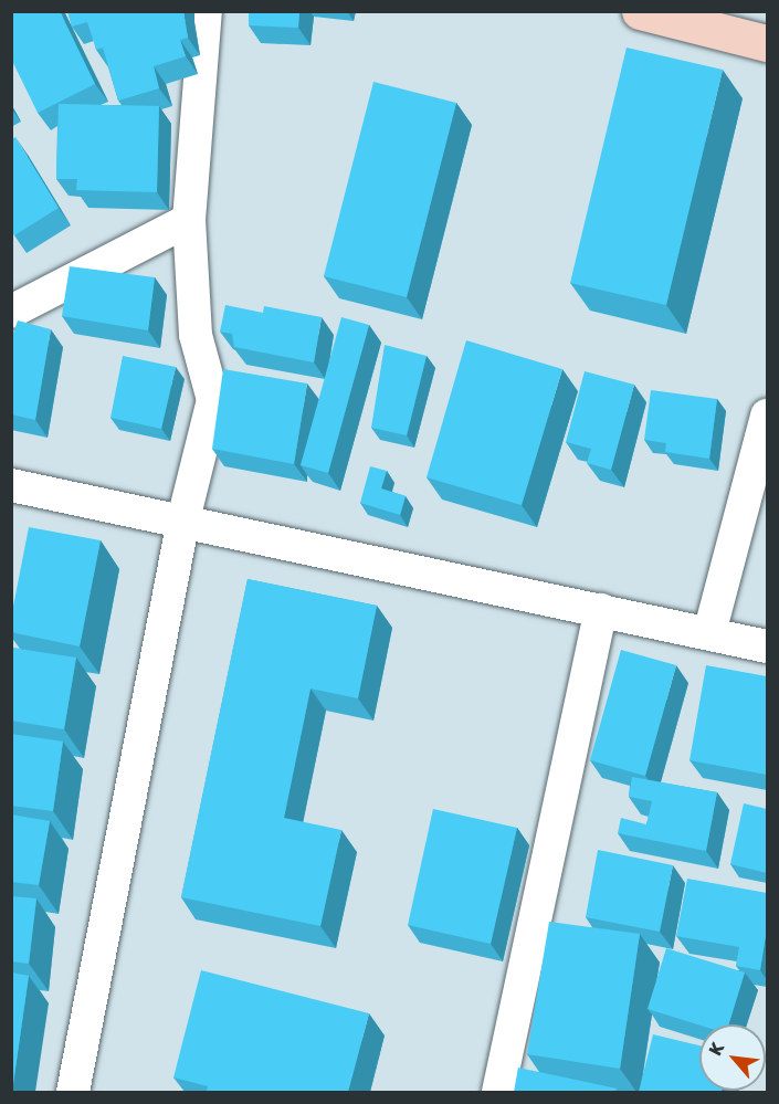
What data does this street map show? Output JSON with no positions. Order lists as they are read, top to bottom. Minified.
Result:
{"north":"top left"}
